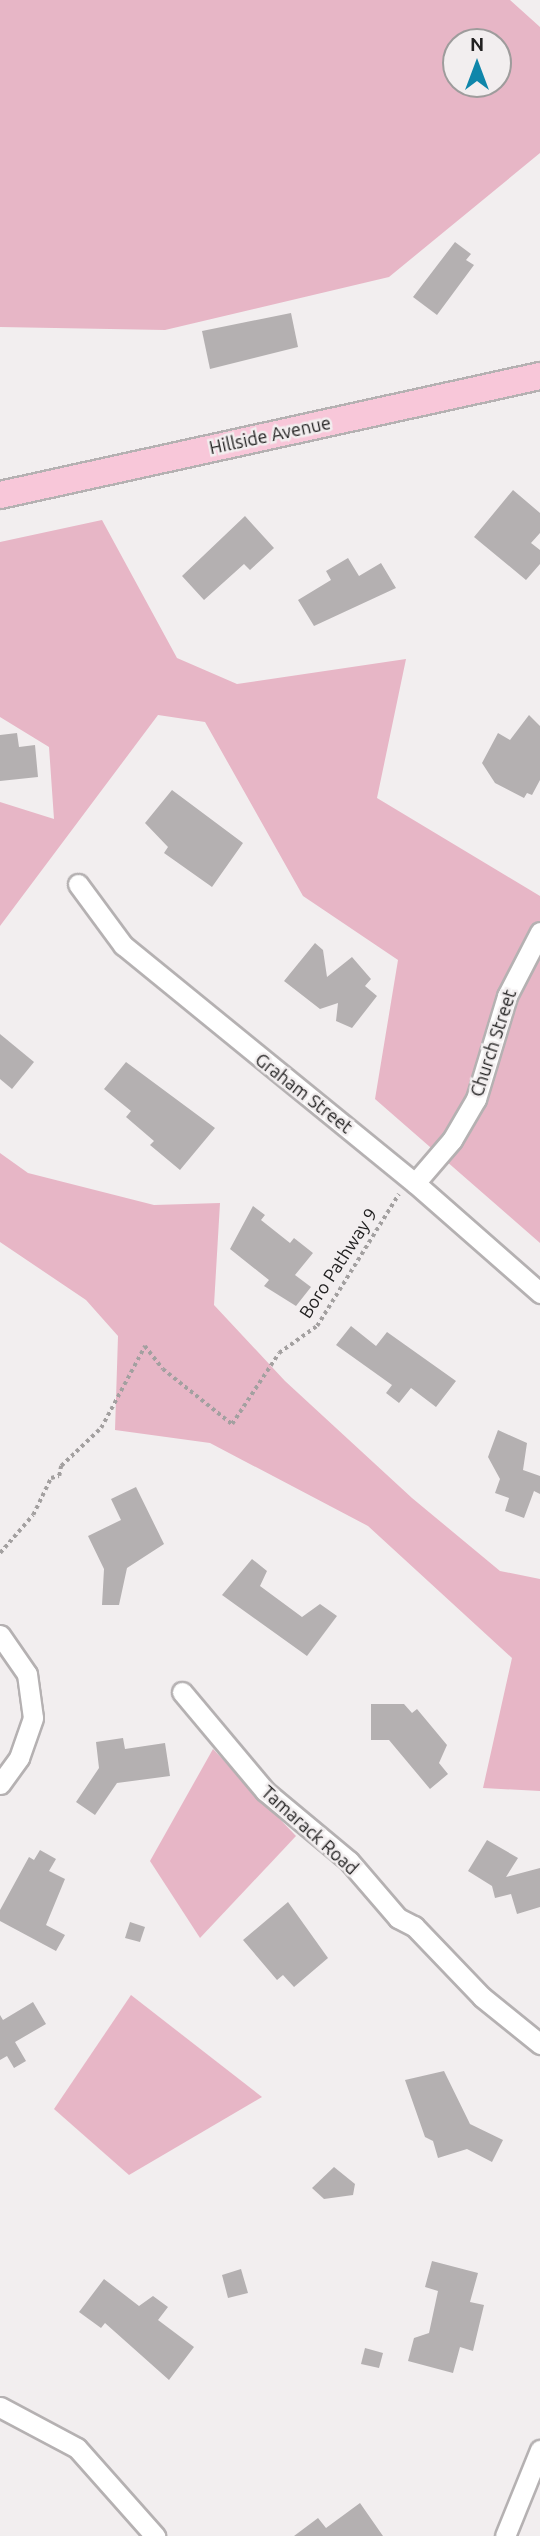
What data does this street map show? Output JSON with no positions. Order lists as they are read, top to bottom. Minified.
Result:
{"streets":{"main road":["Hillside Avenue"],"street":["Church Street","Graham Street","Tamarack Road"],"path":["Boro Pathway 9"]},"crossings":[["Church Street","Graham Street"],["Church Street","Boro Pathway 9"],["Graham Street","Boro Pathway 9"]],"north":"top"}
